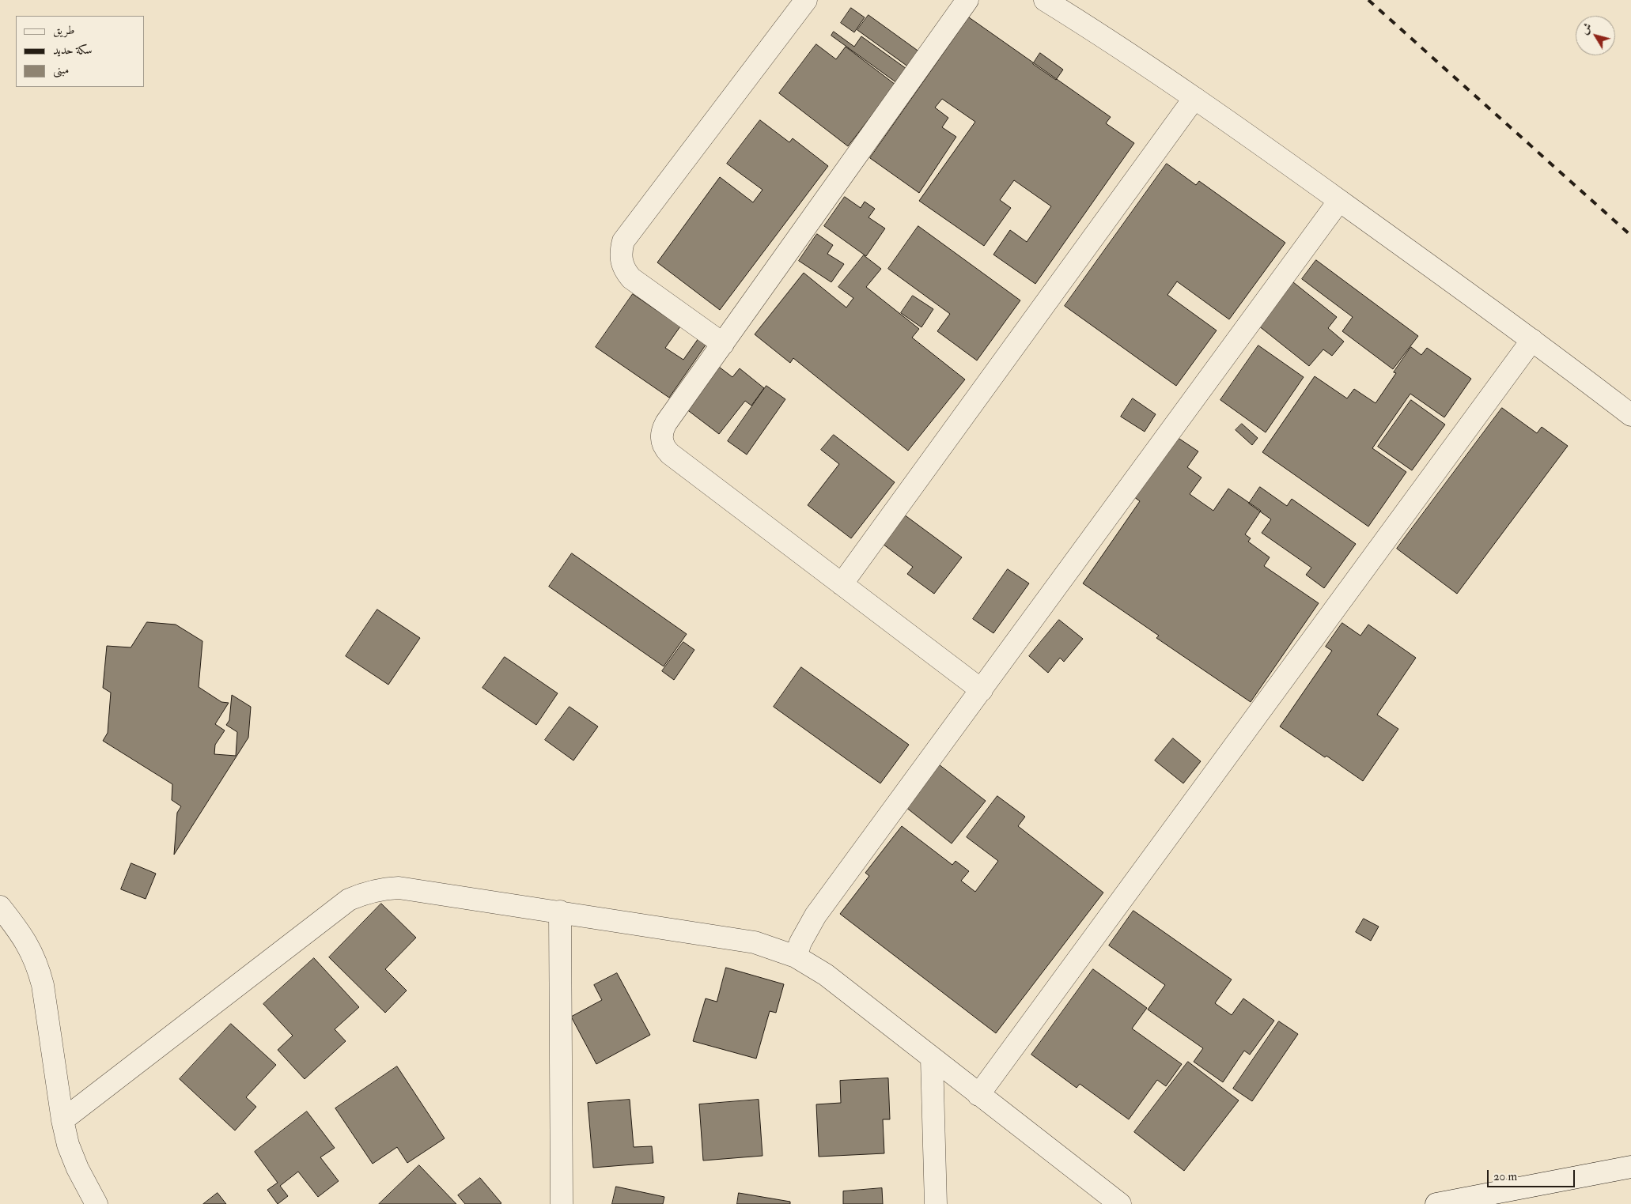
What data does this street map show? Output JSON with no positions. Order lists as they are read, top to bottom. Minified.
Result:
{"legend":["طريق","سكة حديد","مبنى"],"scale_bar":"20 m","north":"top left"}
